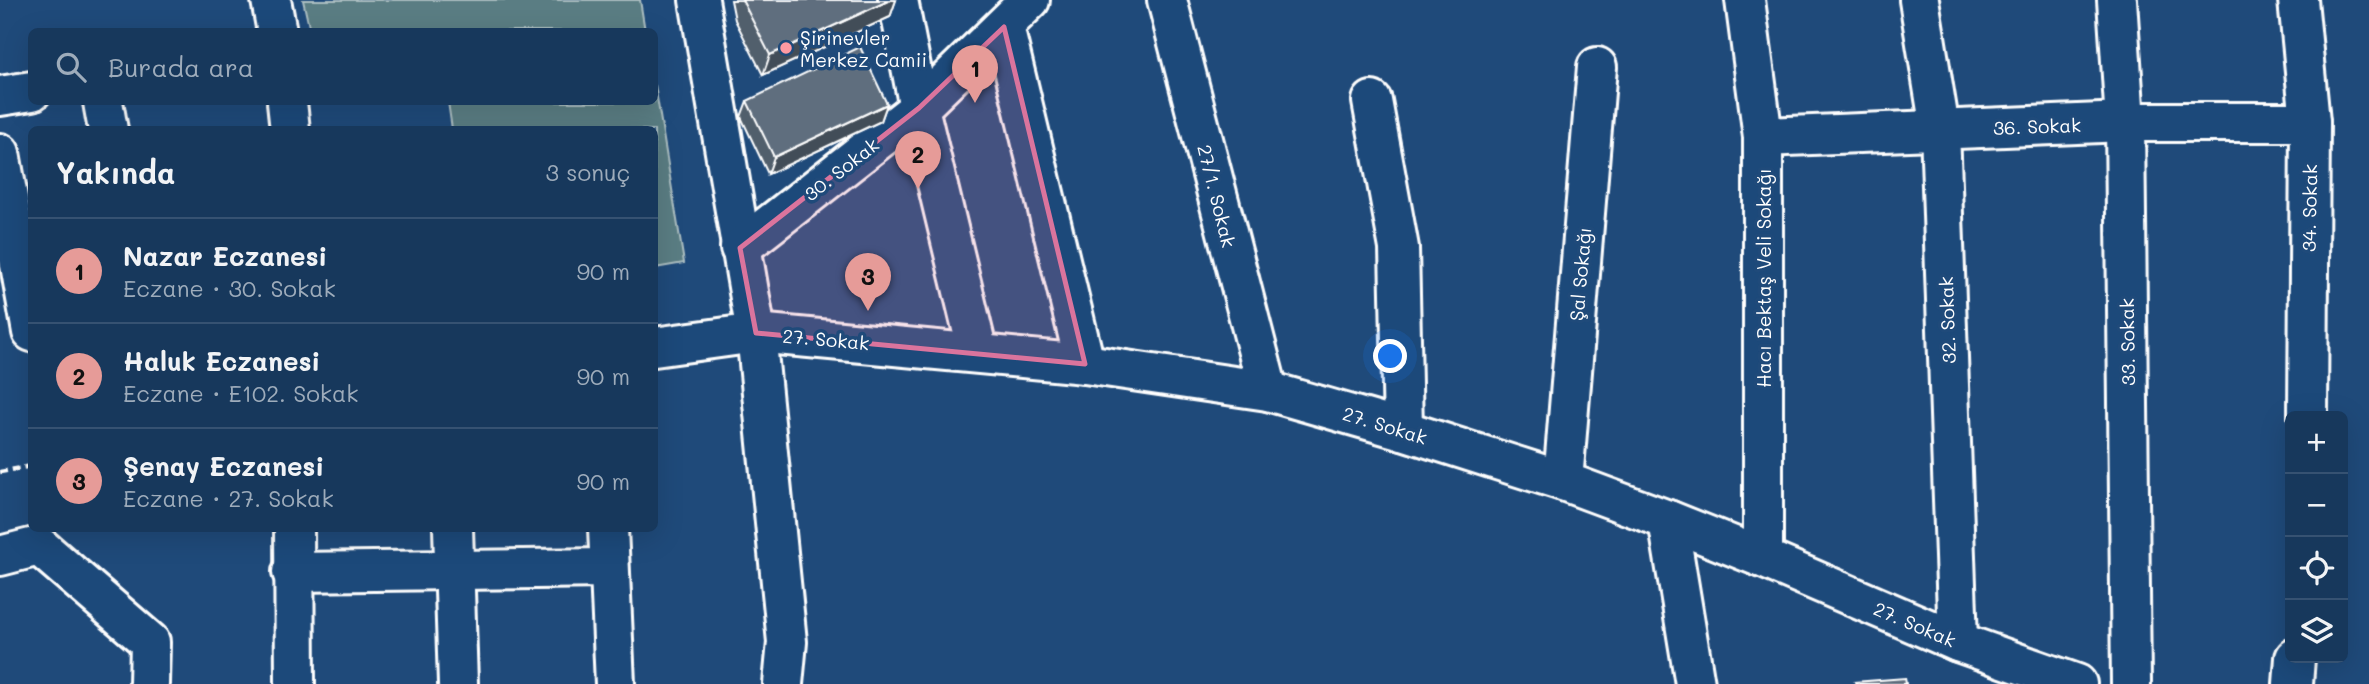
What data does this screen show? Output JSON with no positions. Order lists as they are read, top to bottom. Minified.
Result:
{"streets":{"street":["36. Sokak","30. Sokak","27/1. Sokak","34. Sokak","Şal Sokağı","Hacı Bektaş Veli Sokağı","32. Sokak","27. Sokak","33. Sokak"]},"crossings":[["36. Sokak","34. Sokak"],["36. Sokak","Hacı Bektaş Veli Sokağı"],["36. Sokak","32. Sokak"],["36. Sokak","33. Sokak"],["27/1. Sokak","27. Sokak"],["Şal Sokağı","27. Sokak"],["Hacı Bektaş Veli Sokağı","27. Sokak"],["32. Sokak","27. Sokak"]],"places":["Şirinevler Merkez Camii"],"page":{"search":"Burada ara","pins":["1","2","3"],"heading":["Yakında","3 sonuç"],"list":[{"mark":"1","name":"Nazar Eczanesi","note":"Eczane · 30. Sokak","value":"90 m"},{"mark":"2","name":"Haluk Eczanesi","note":"Eczane · E102. Sokak","value":"90 m"},{"mark":"3","name":"Şenay Eczanesi","note":"Eczane · 27. Sokak","value":"90 m"}],"map_buttons":["+","−"]}}
